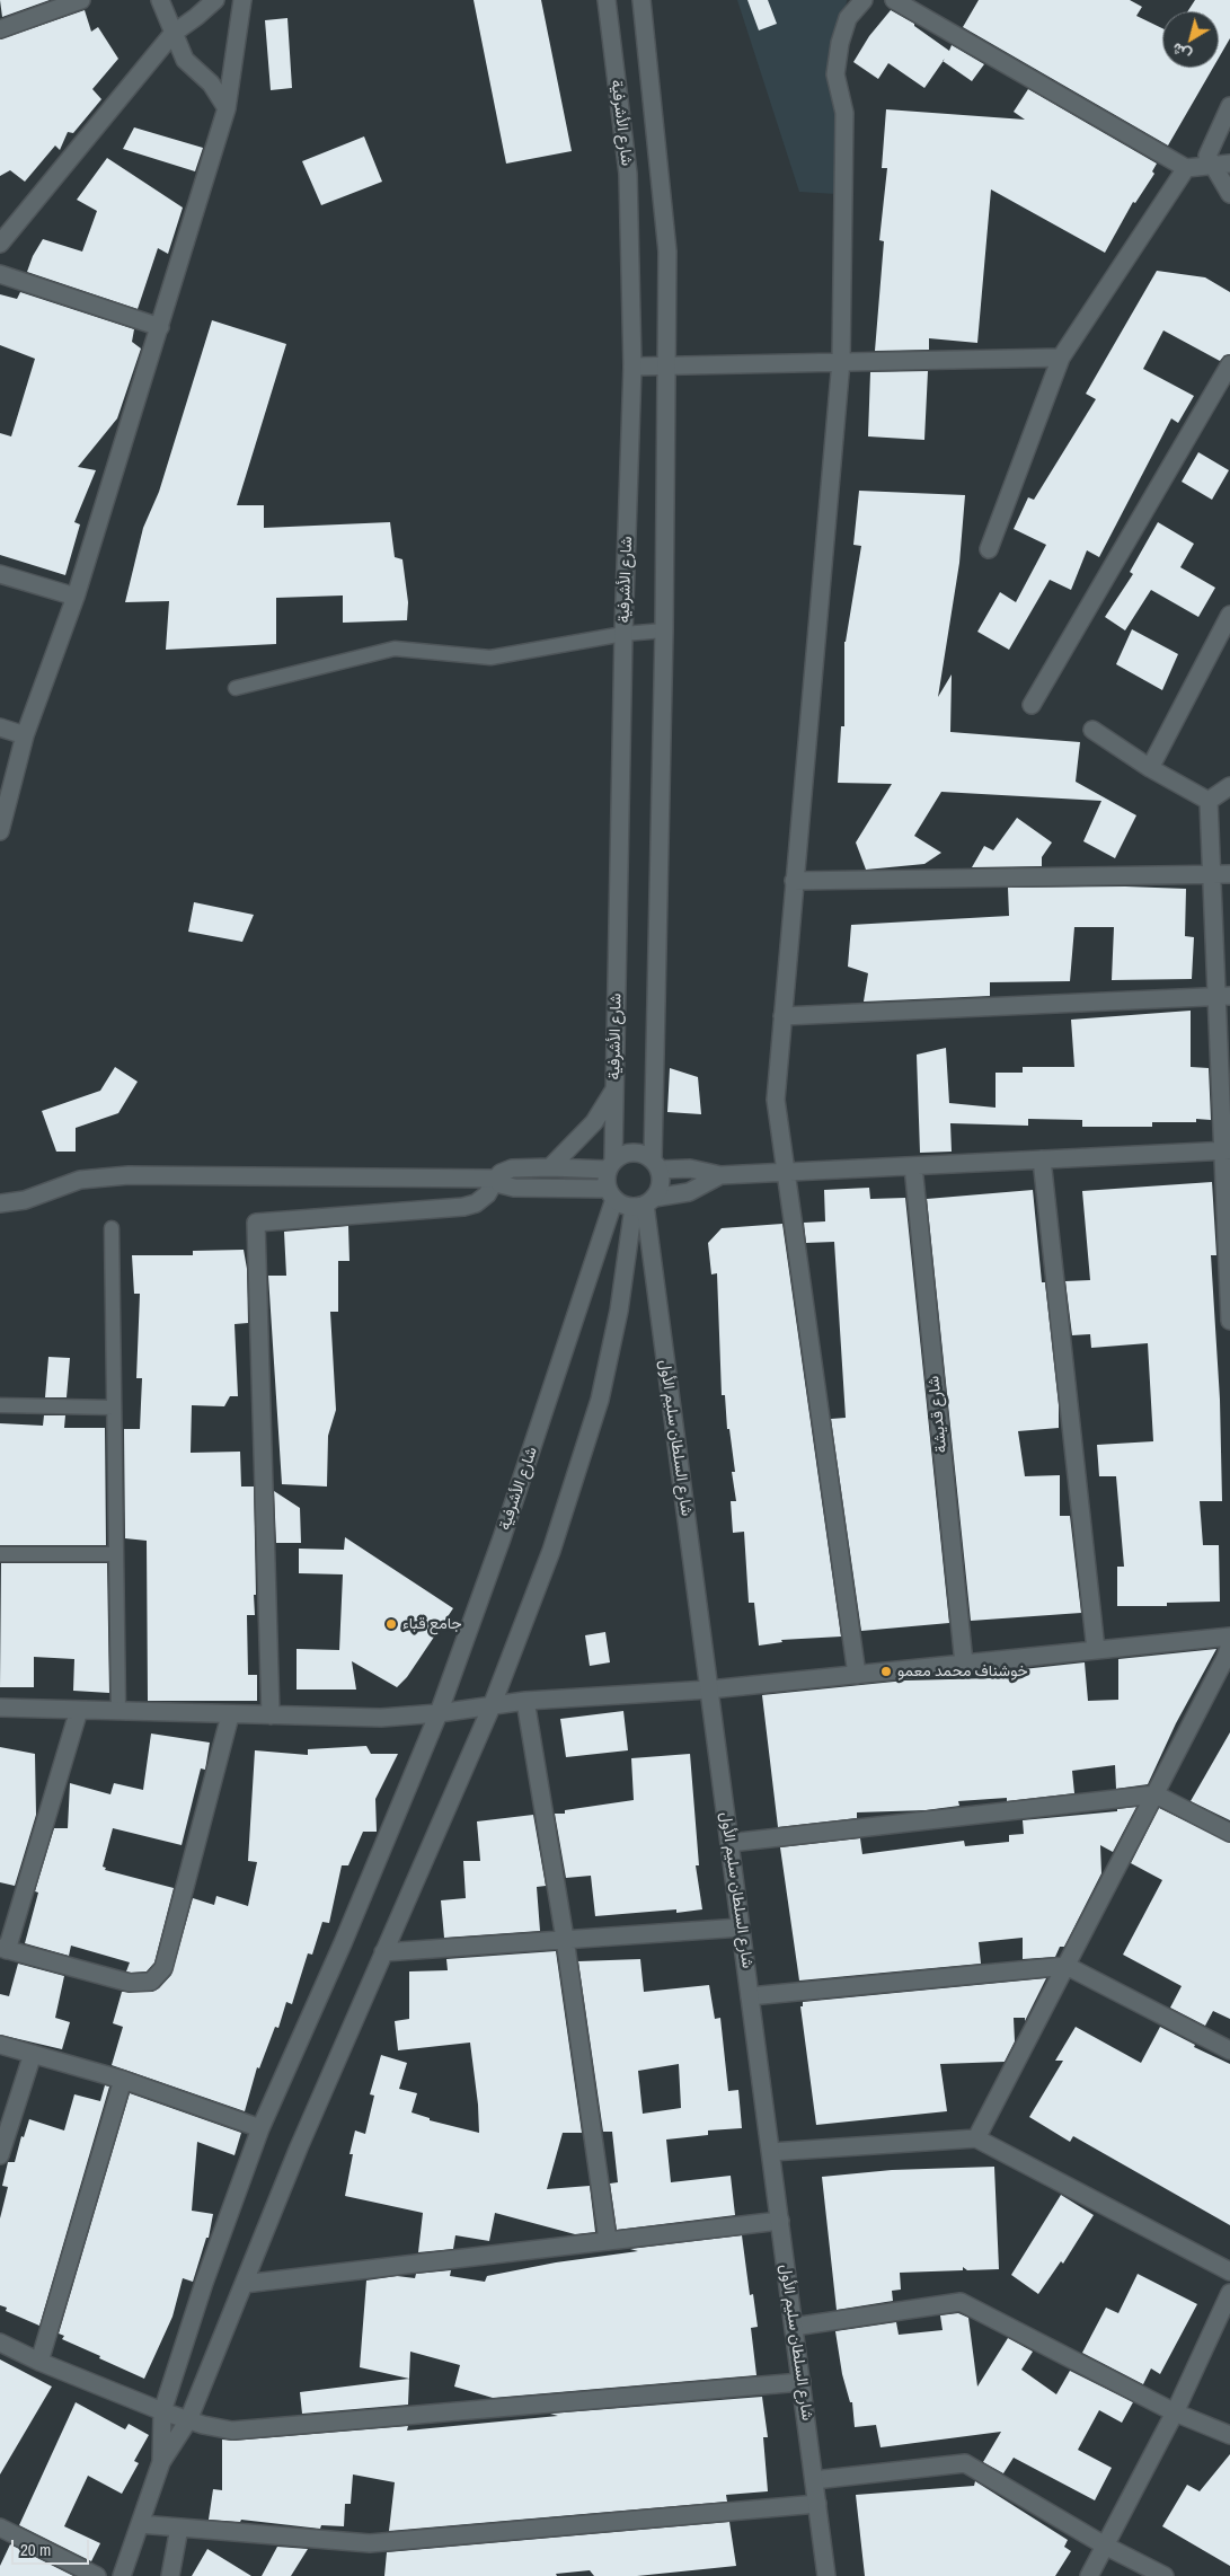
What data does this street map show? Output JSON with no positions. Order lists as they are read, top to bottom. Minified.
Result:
{"streets":{"street":["شارع الأشرفية","شارع قديشة","شارع السلطان سليم الأول"]},"crossings":[["شارع الأشرفية","شارع السلطان سليم الأول"]],"places":["جامع قباء","خوشناف محمد معمو"],"scale_bar":"20 m","north":"bottom left"}
